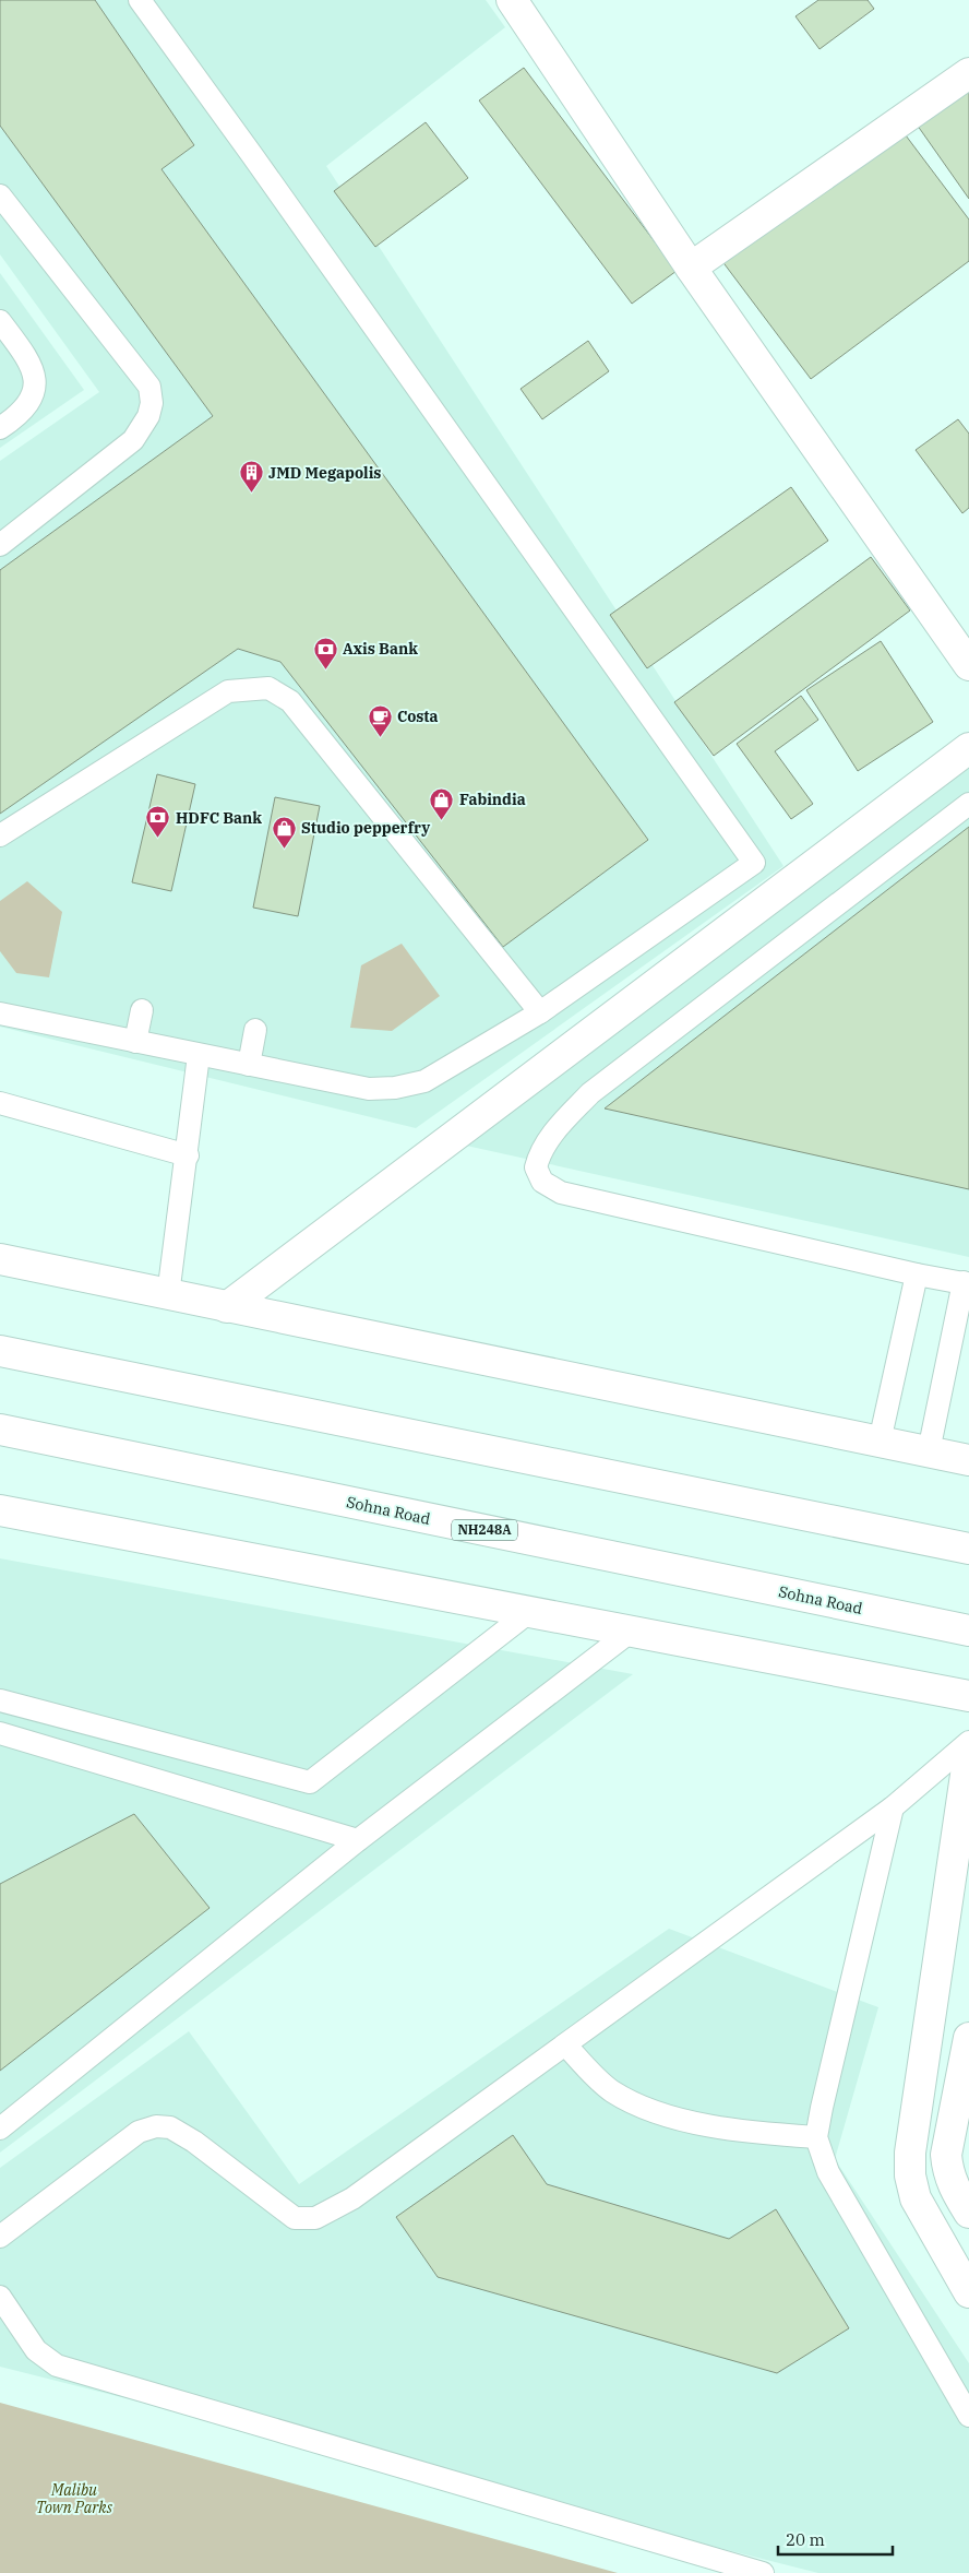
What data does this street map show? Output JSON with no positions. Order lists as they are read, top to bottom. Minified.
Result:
{"streets":{"main road":["Sohna Road","NH248A"]},"parks":["Malibu Town Parks"],"places":{"building":["JMD Megapolis"],"bank":["Axis Bank","HDFC Bank"],"cafe":["Costa"],"shop":["Fabindia","Studio pepperfry"]},"scale_bar":"20 m"}
